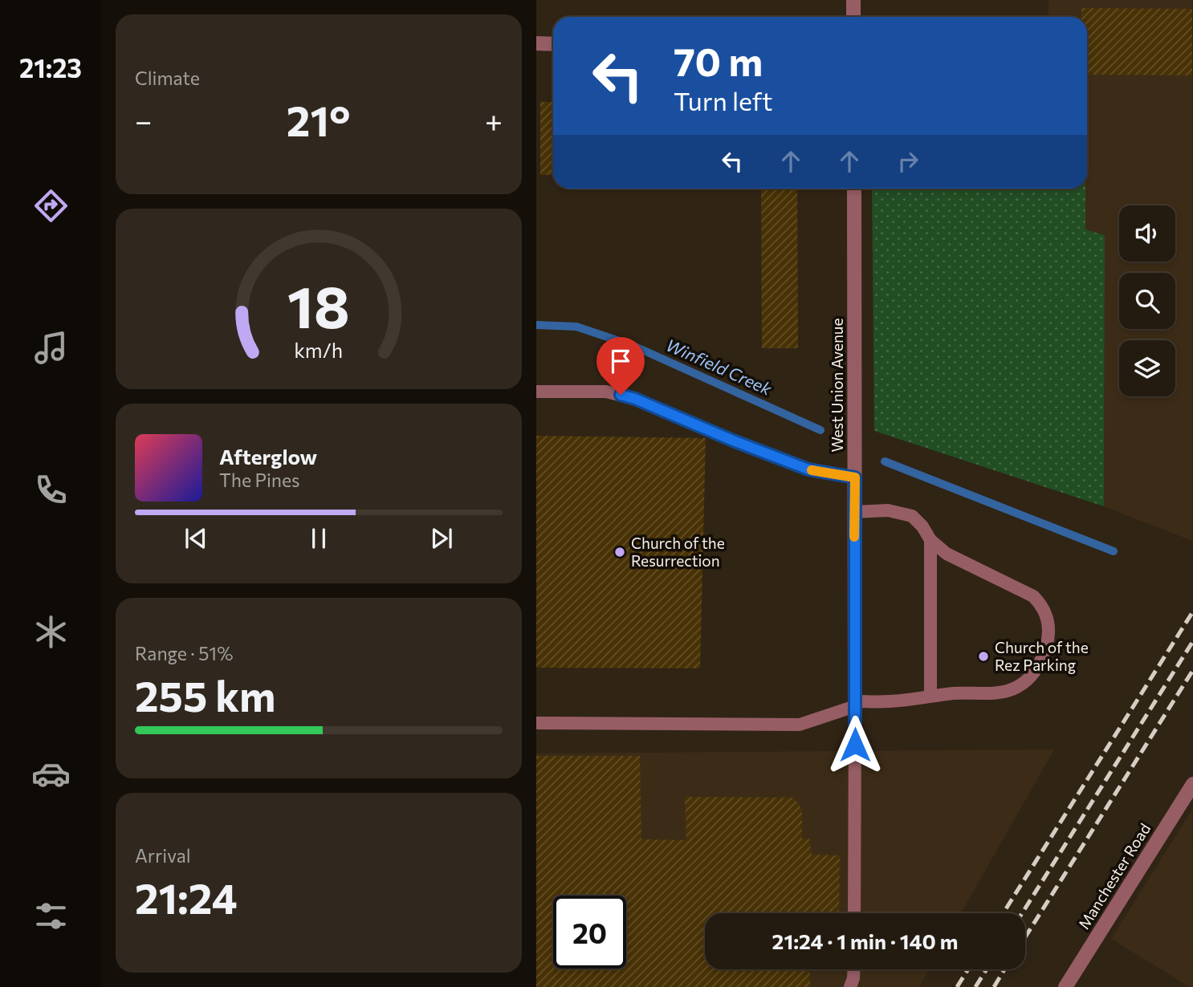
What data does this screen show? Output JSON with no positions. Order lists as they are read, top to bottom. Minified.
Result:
{"streets":{"street":["West Union Avenue","Manchester Road"]},"water":["Winfield Creek"],"places":["Church of the Resurrection","Church of the Rez Parking"],"page":{"tabs":"21:23","tile":["Climate",["Range · 51%","255 km"],["Arrival","21:24"]],"turn":["70 m","Turn left"],"heat":["−","21°","+"],"song":["Afterglow","The Pines"],"limit":"20","trip":"21:24 · 1 min · 140 m","gauge":["18","km/h"]}}
